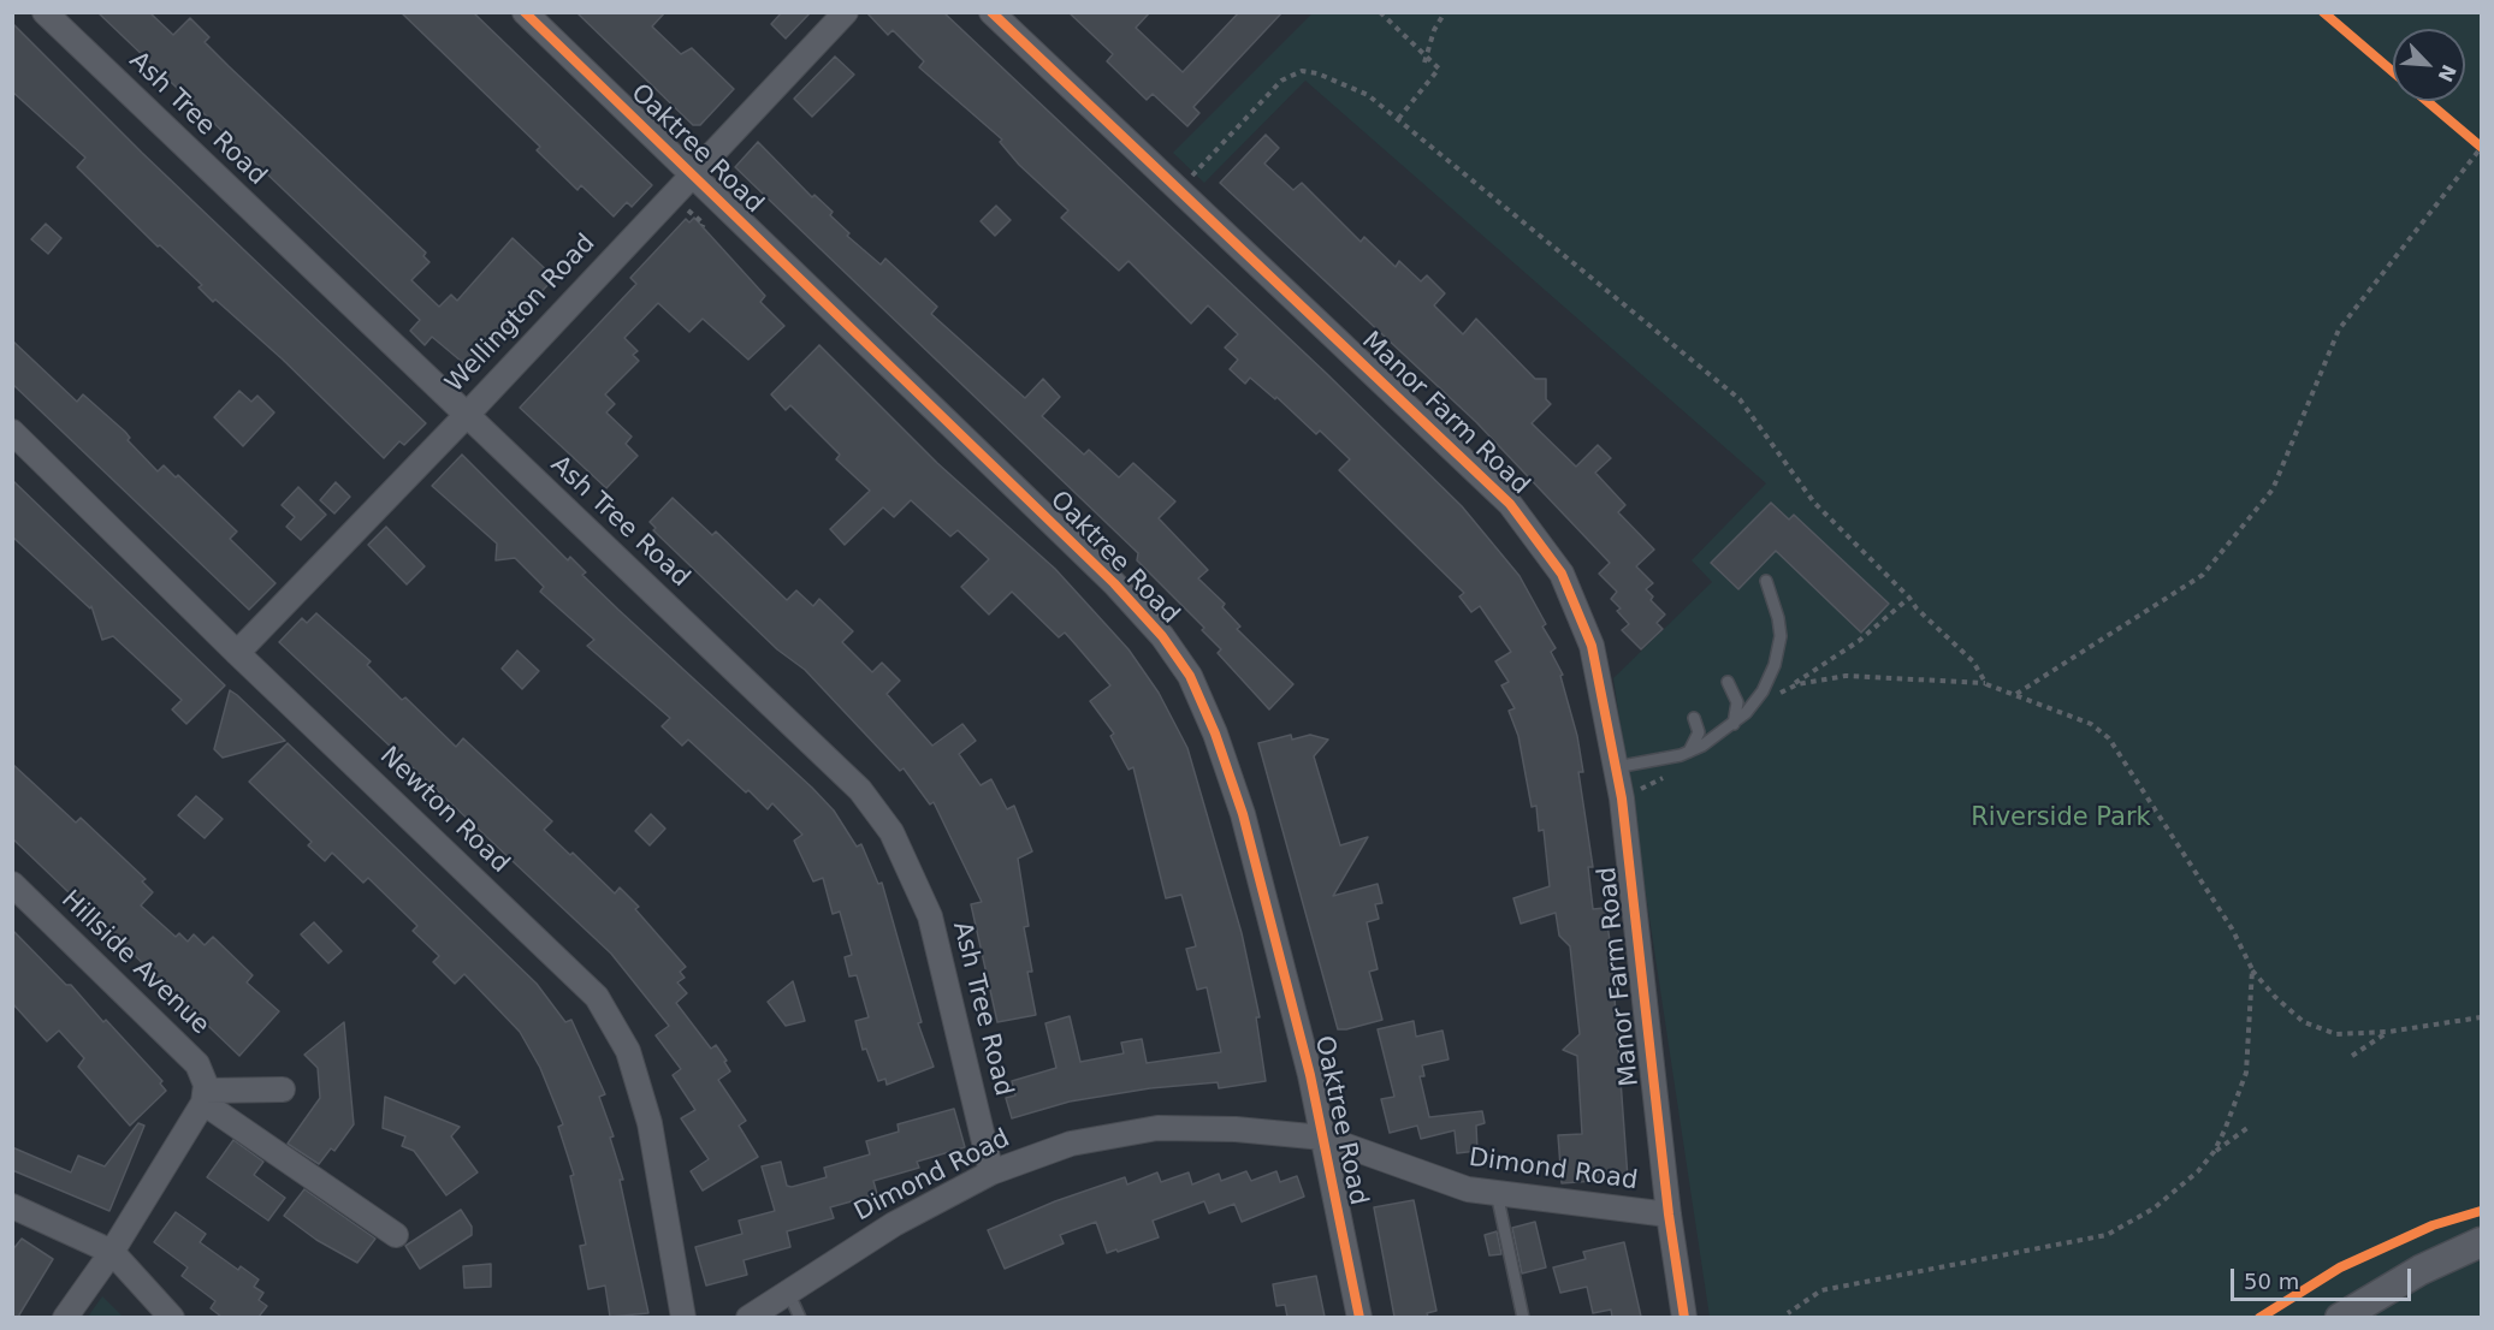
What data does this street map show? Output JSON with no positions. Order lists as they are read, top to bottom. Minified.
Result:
{"streets":{"street":["Ash Tree Road","Oaktree Road","Wellington Road","Manor Farm Road","Newton Road","Hillside Avenue","Dimond Road"]},"crossings":[["Ash Tree Road","Wellington Road"],["Ash Tree Road","Dimond Road"],["Oaktree Road","Wellington Road"],["Oaktree Road","Dimond Road"],["Wellington Road","Newton Road"],["Manor Farm Road","Dimond Road"]],"parks":["Riverside Park"],"scale_bar":"50 m","north":"bottom right"}
